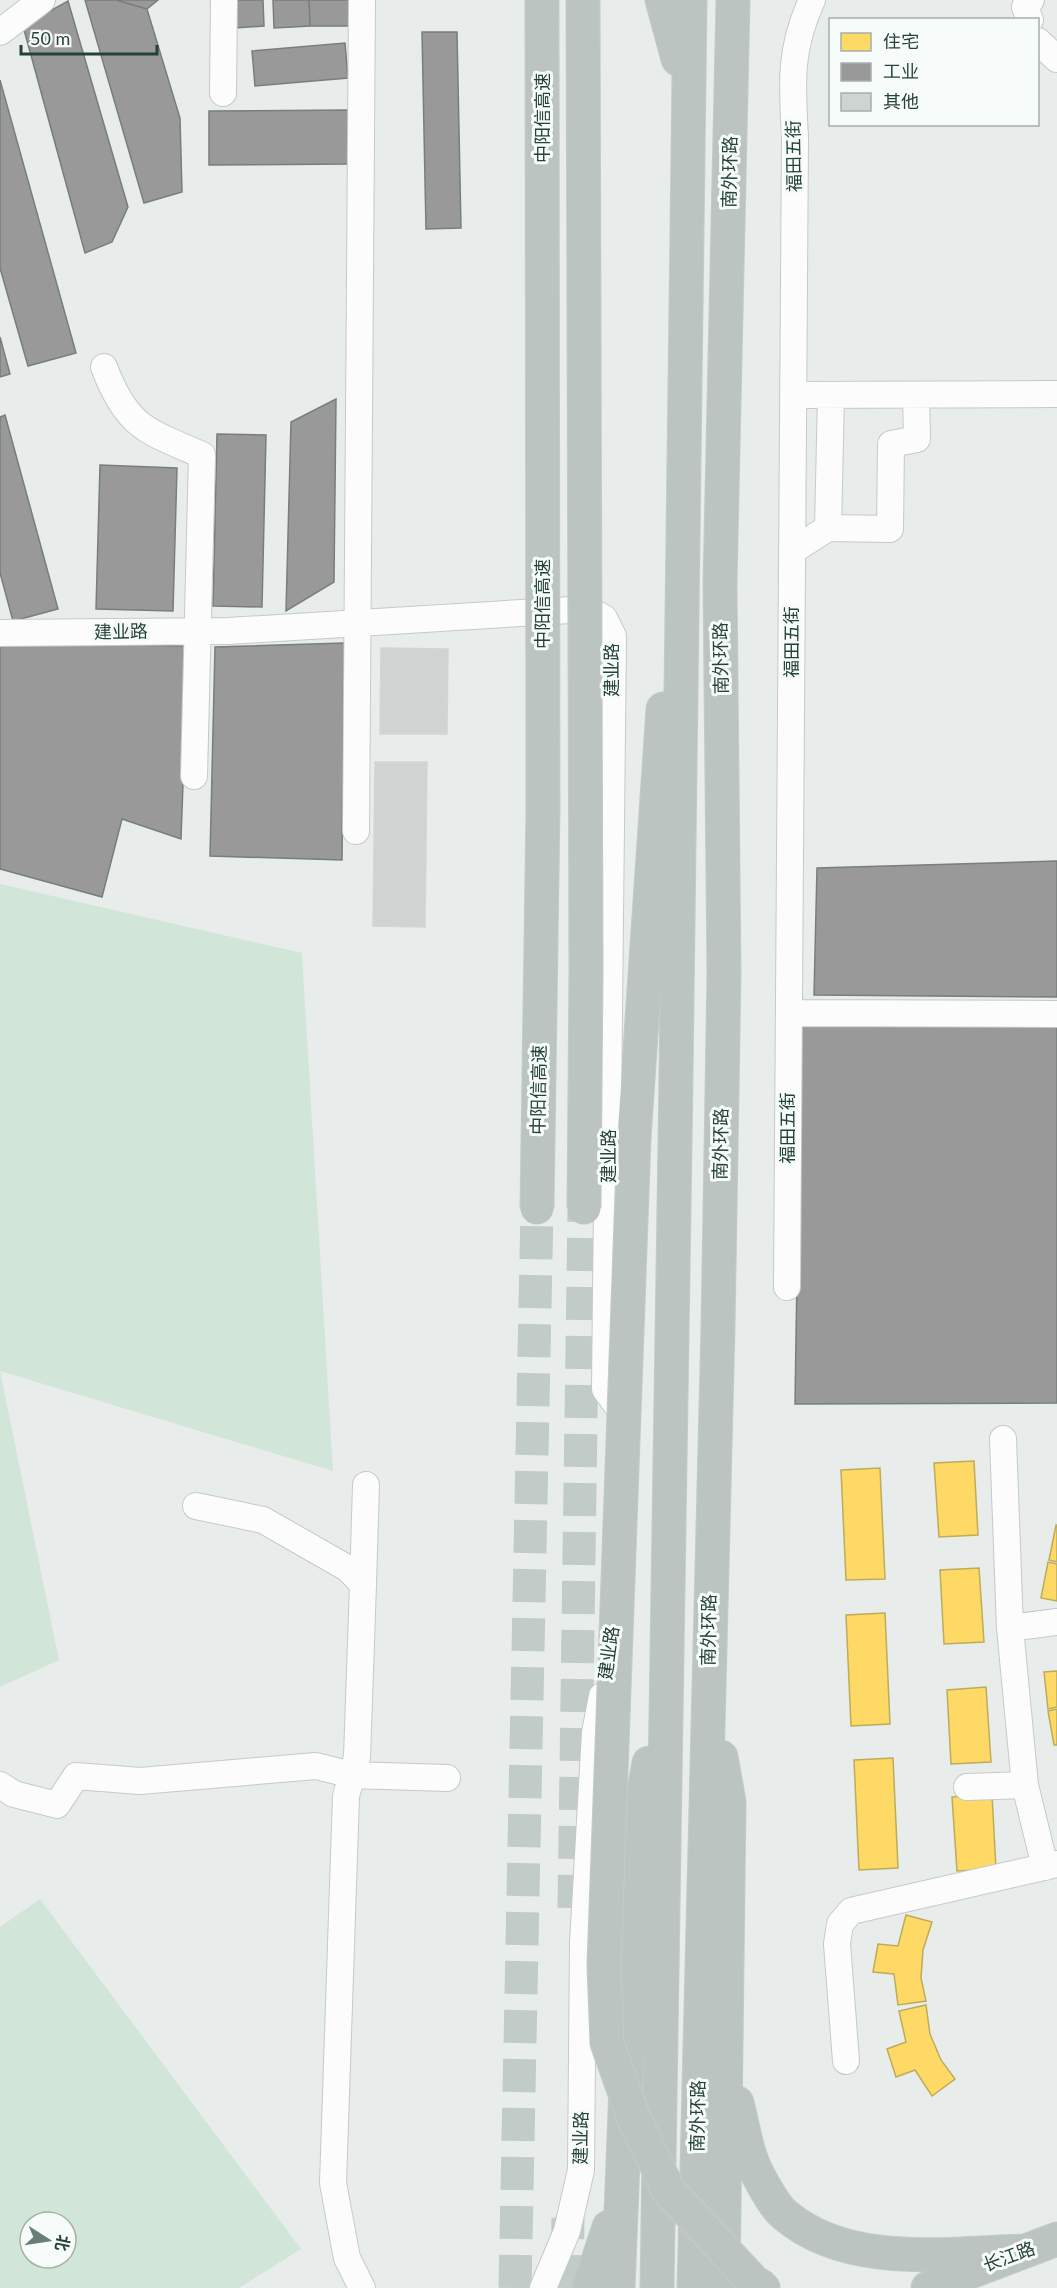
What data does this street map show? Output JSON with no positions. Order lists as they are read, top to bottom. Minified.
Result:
{"streets":{"highway":["中阳信高速","南外环路","长江路"],"street":["福田五街","建业路"]},"legend":["住宅","工业","其他"],"scale_bar":"50 m","north":"right"}
